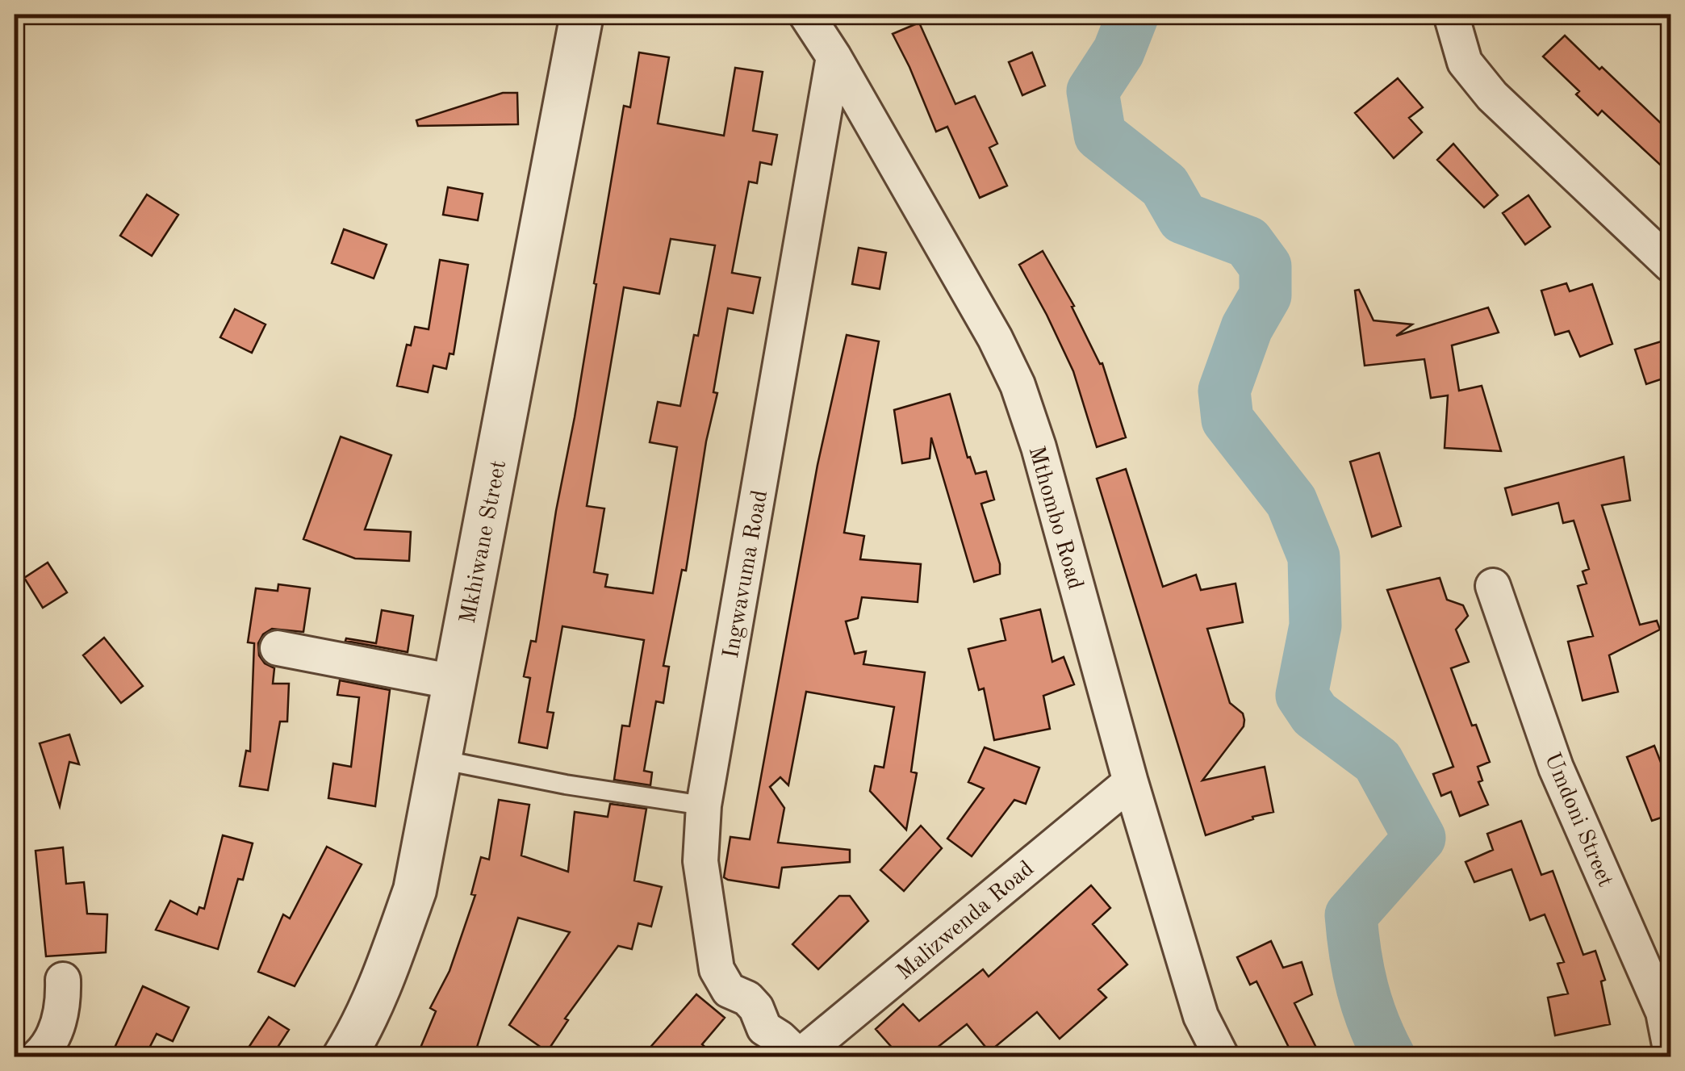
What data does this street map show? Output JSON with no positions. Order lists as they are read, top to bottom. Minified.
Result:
{"streets":{"street":["Mthombo Road","Mkhiwane Street","Ingwavuma Road","Umdoni Street","Malizwenda Road"]},"crossings":[["Mthombo Road","Ingwavuma Road"],["Mthombo Road","Malizwenda Road"],["Ingwavuma Road","Malizwenda Road"]]}
